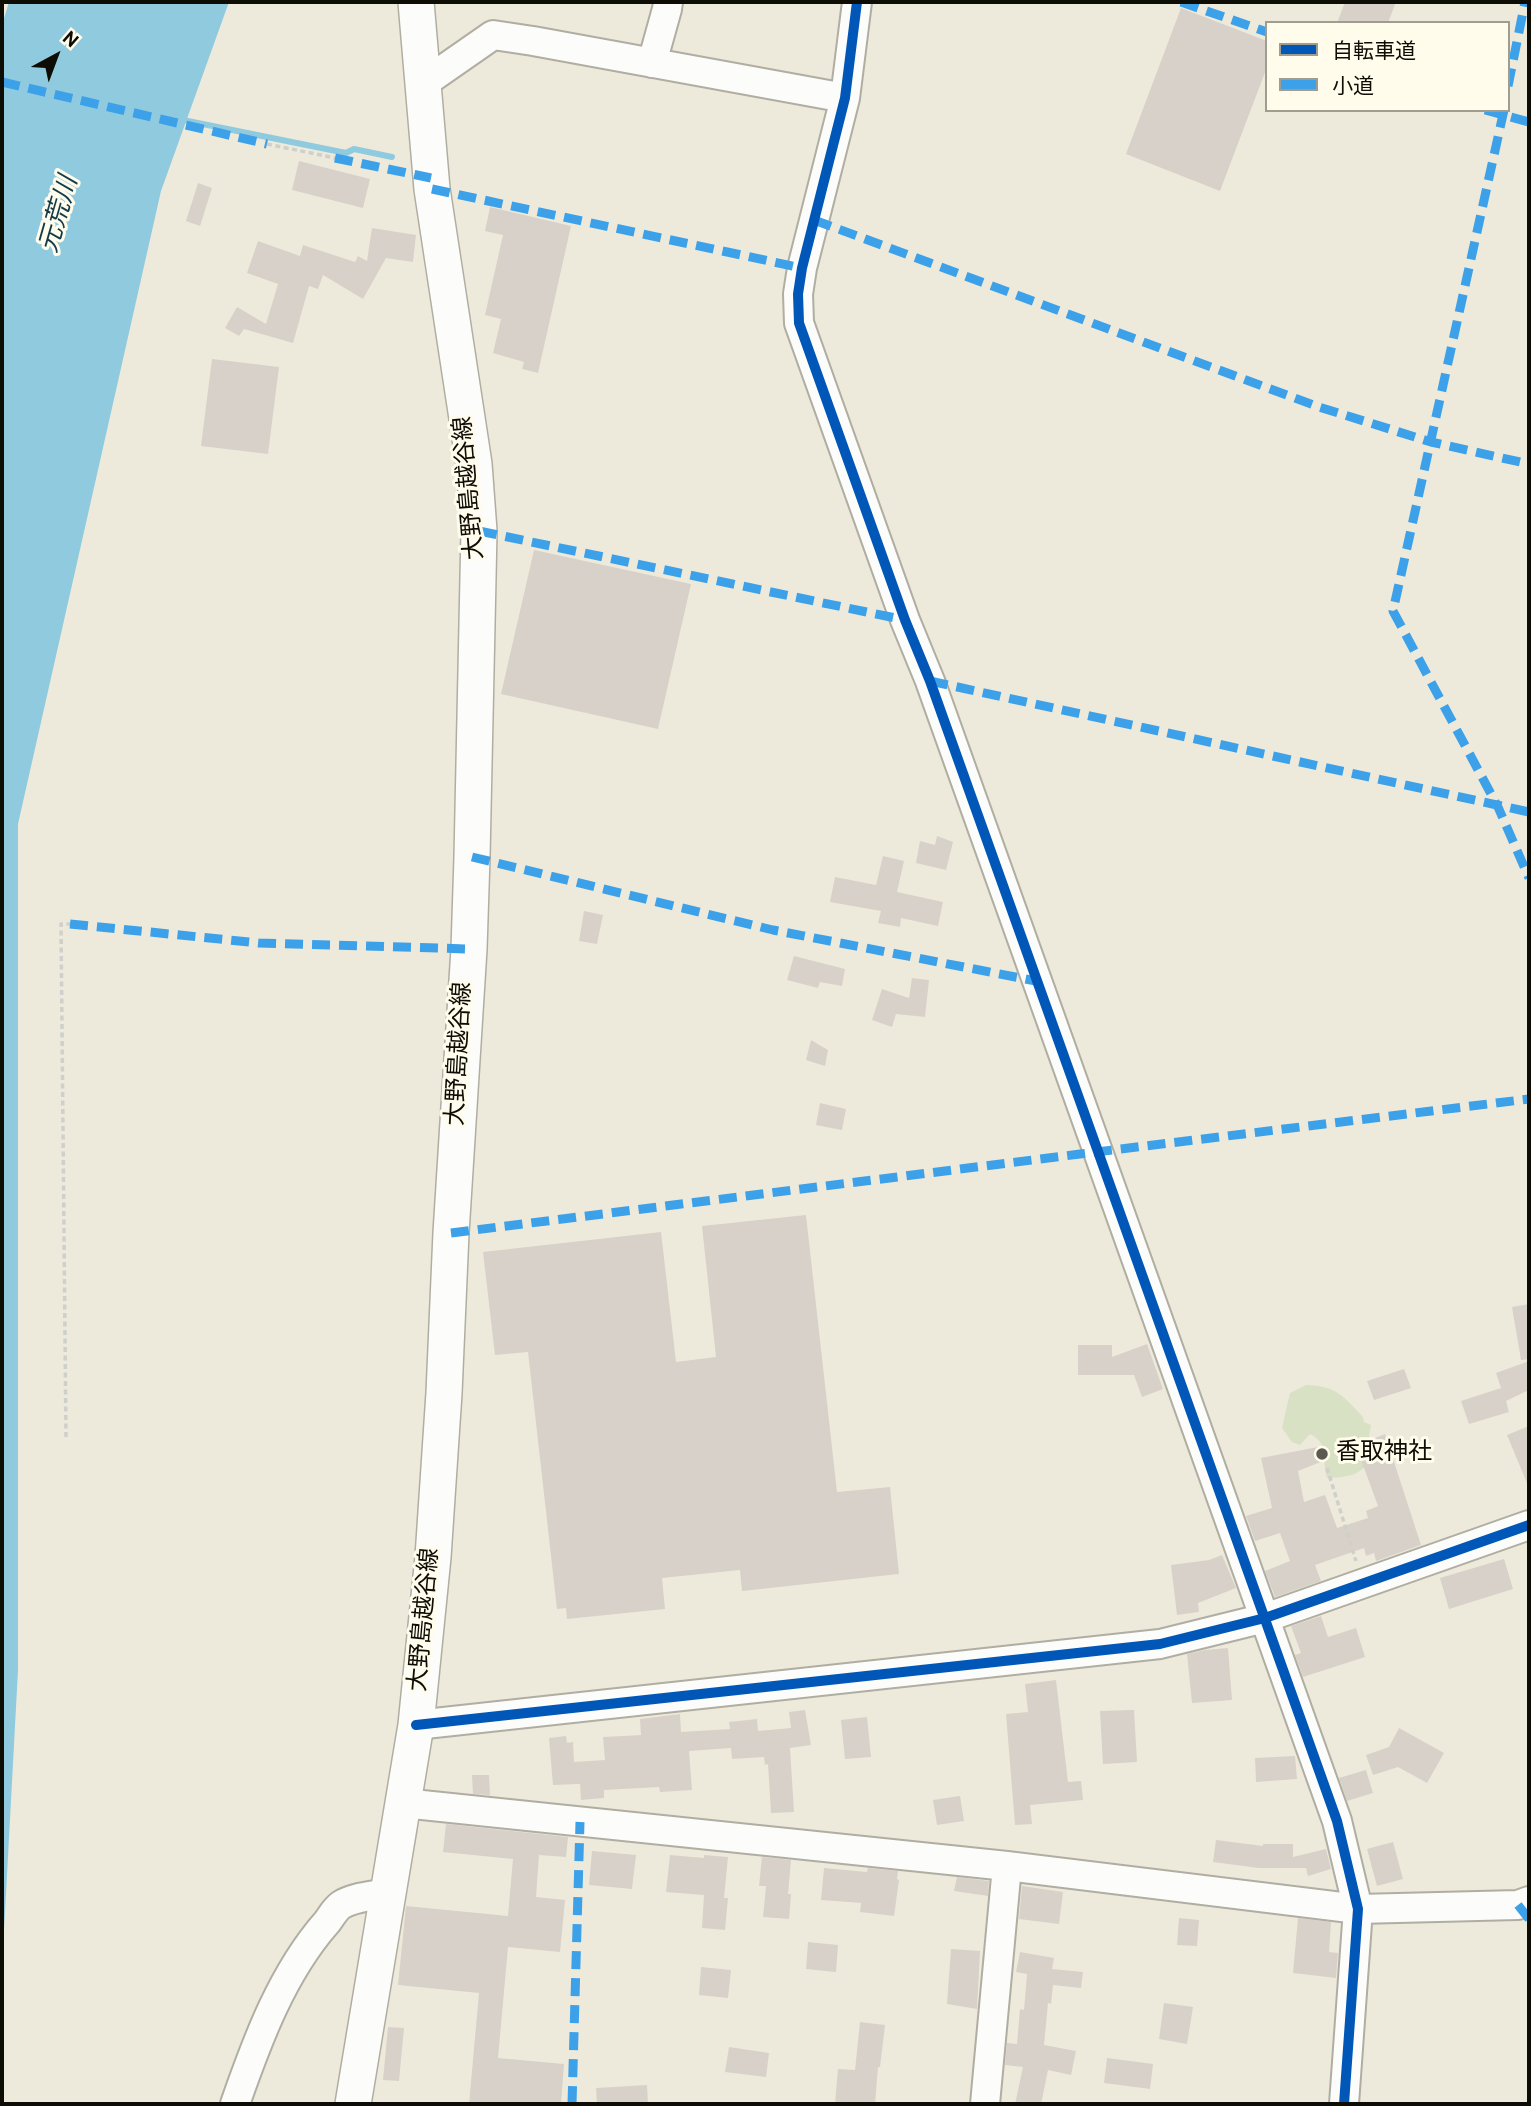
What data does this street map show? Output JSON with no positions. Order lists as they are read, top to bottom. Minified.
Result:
{"streets":{"main road":["大野島越谷線"]},"water":["元荒川"],"places":["香取神社"],"legend":["自転車道","小道"],"north":"top right"}
